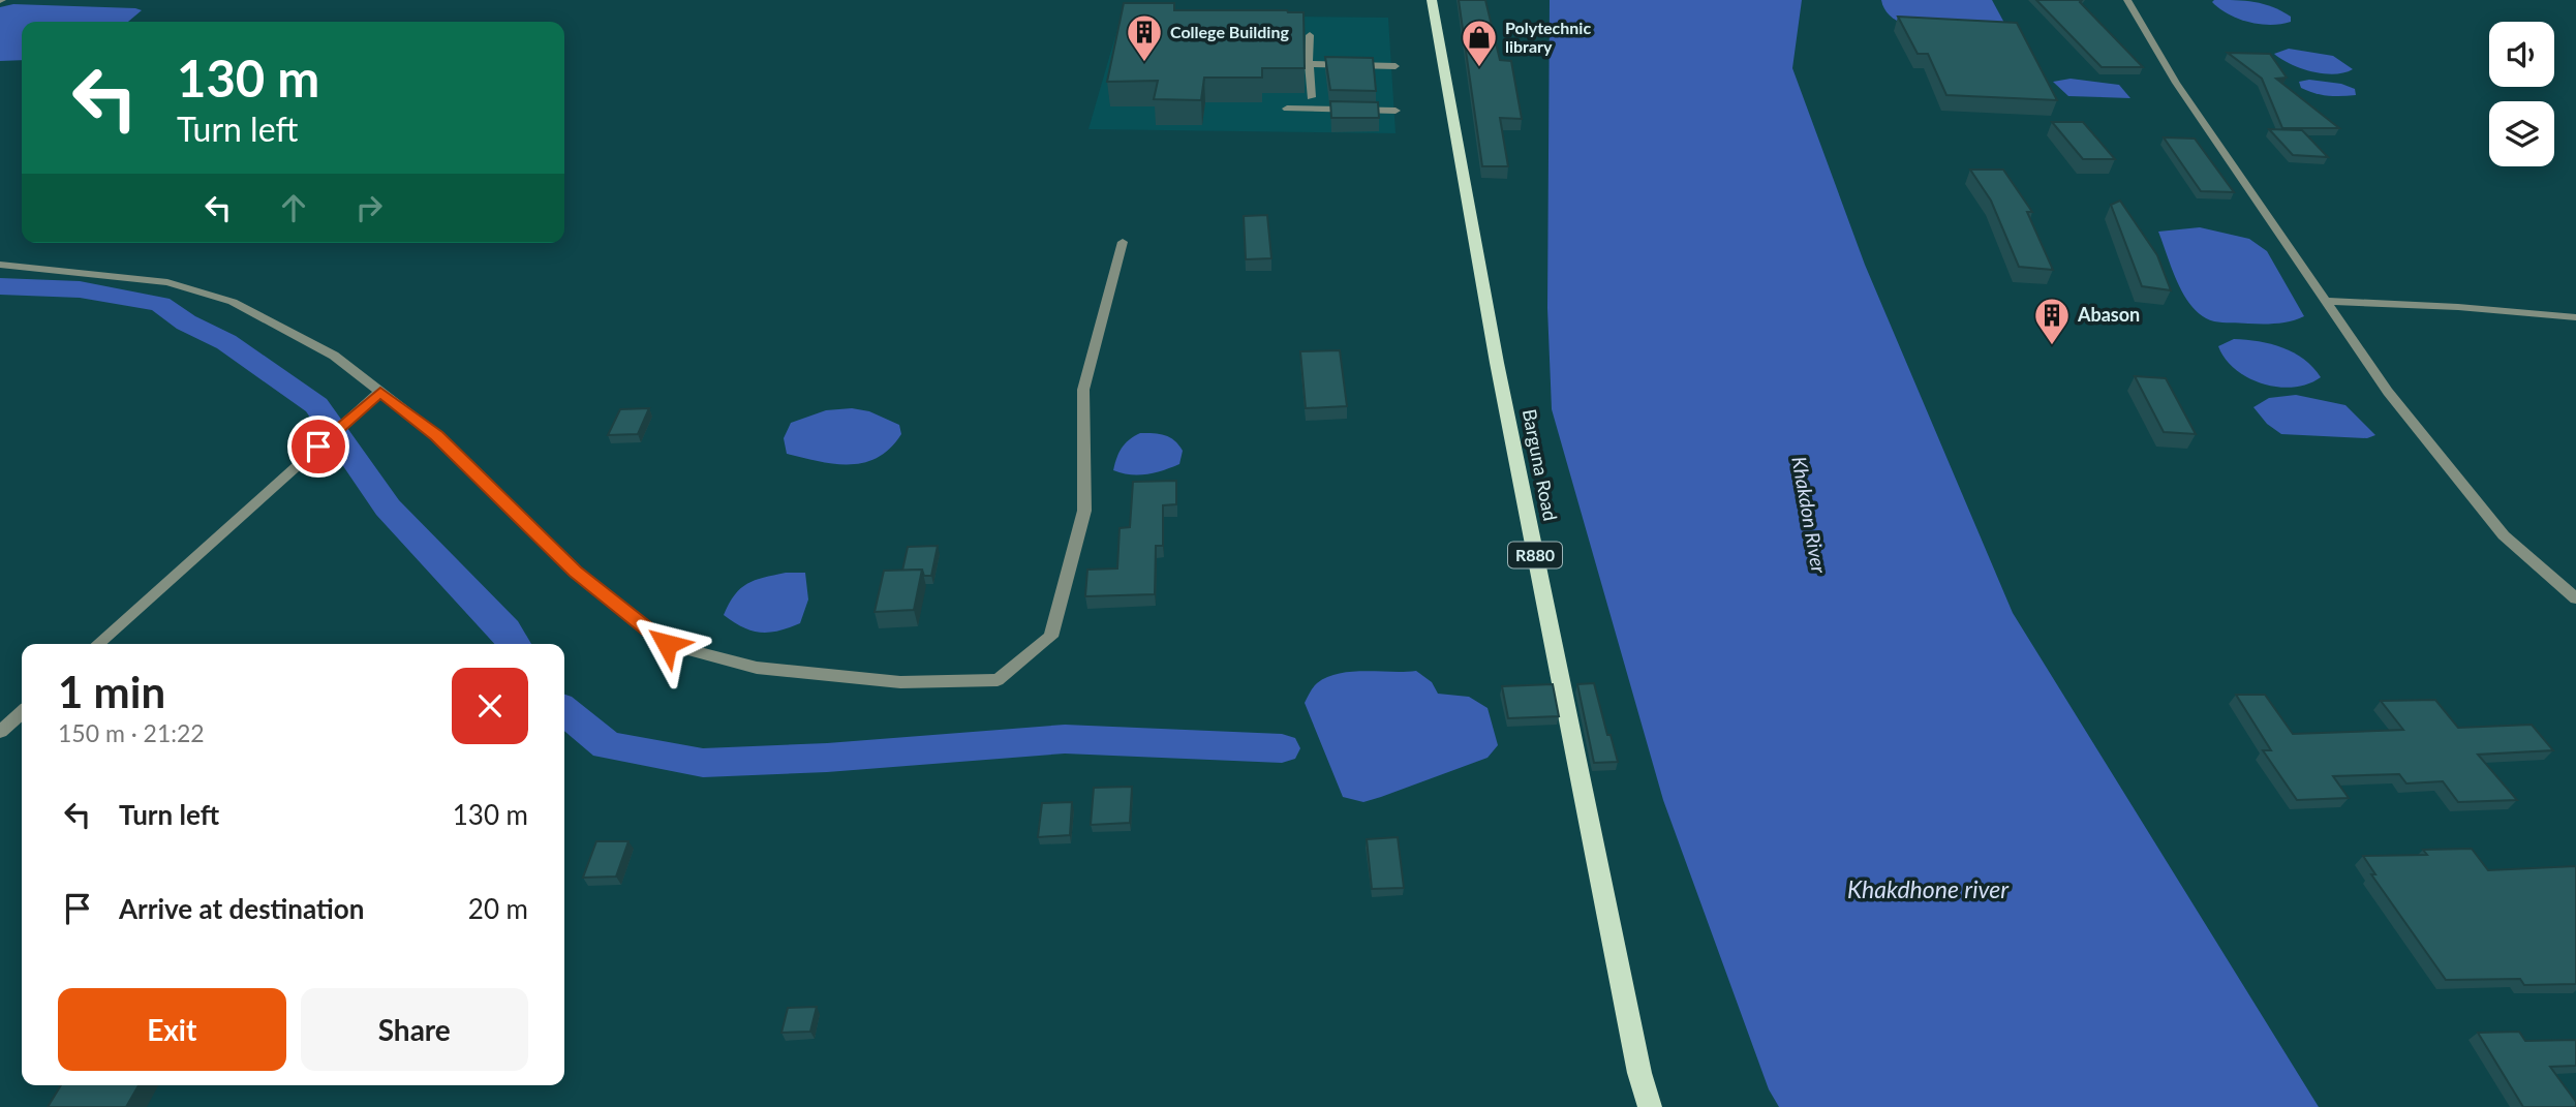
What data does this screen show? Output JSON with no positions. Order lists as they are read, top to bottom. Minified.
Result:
{"streets":{"main road":["Barguna Road","R880"]},"water":["Khakdon River","Khakdhone river"],"places":{"building":["College Building","Abason"],"shop":["Polytechnic library"]},"page":{"turn":["130 m","Turn left"],"heading":["1 min","150 m · 21:22"],"list":[{"name":"Turn left","value":"130 m"},{"name":"Arrive at destination","value":"20 m"}],"buttons":["Exit","Share"]}}
